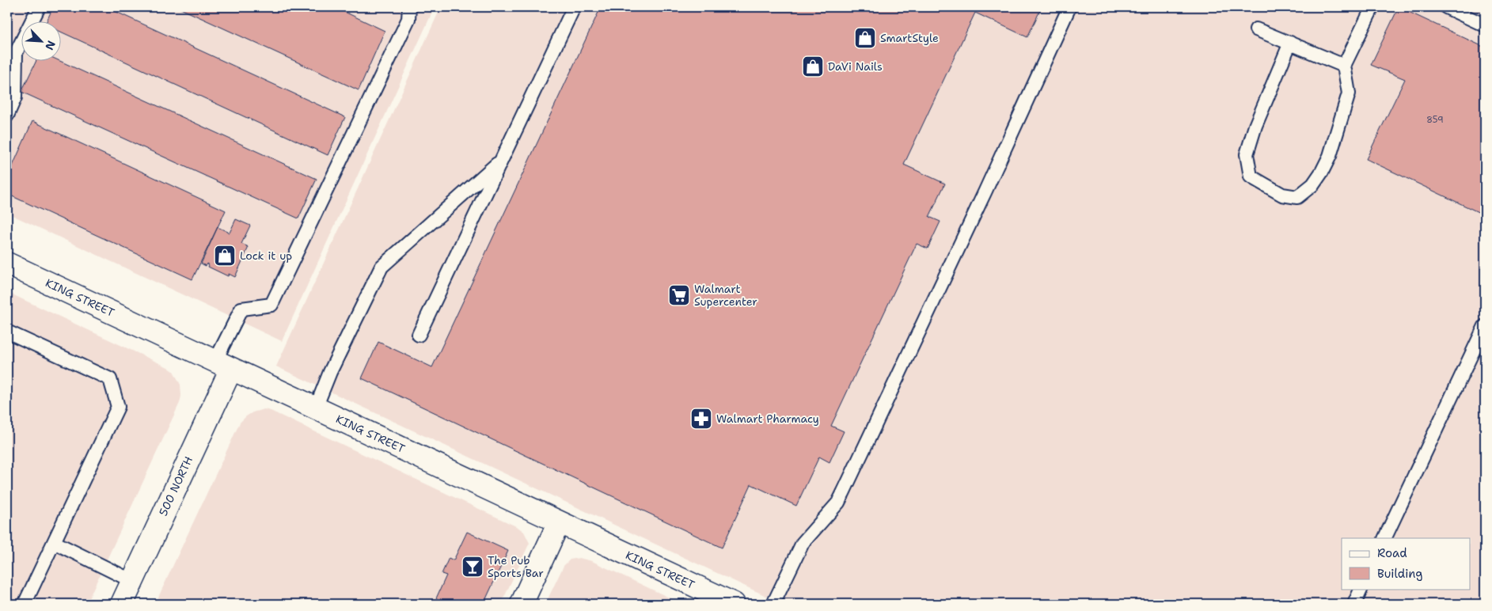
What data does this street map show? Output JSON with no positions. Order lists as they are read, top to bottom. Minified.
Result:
{"streets":{"street":["KING STREET","500 NORTH"]},"crossings":[["KING STREET","500 NORTH"]],"places":{"shop":["SmartStyle","DaVi Nails","Lock it up"],"supermarket":["Walmart Supercenter"],"pharmacy":["Walmart Pharmacy"],"bar":["The Pub Sports Bar"]},"house_numbers":["859"],"legend":["Road","Building"],"north":"bottom right"}
